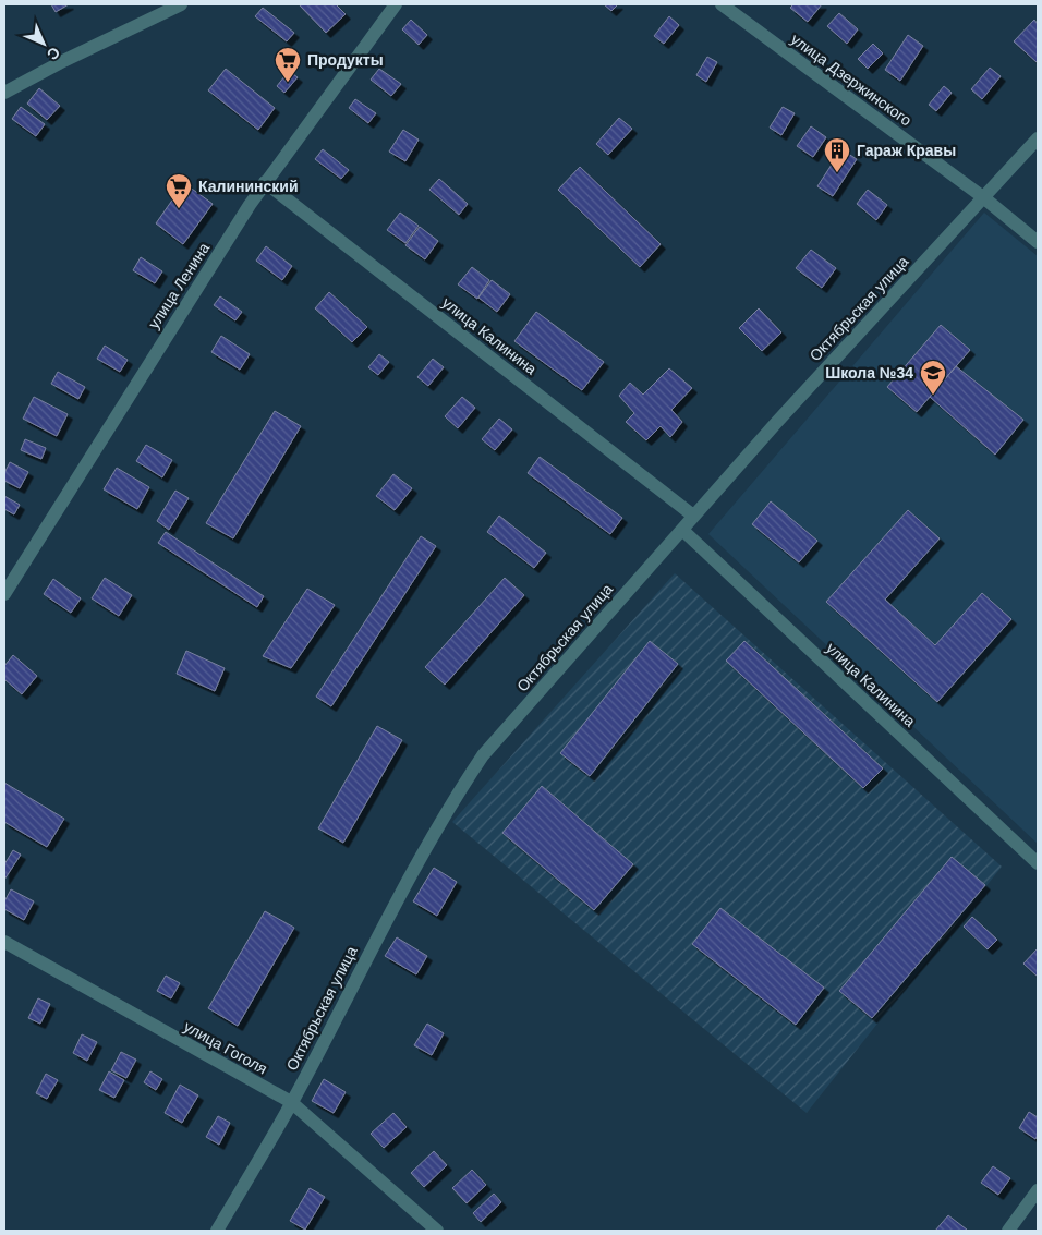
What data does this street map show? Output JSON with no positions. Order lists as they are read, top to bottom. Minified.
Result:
{"streets":{"street":["улица Дзержинского","улица Ленина","Октябрьская улица","улица Калинина","улица Гоголя"]},"crossings":[["улица Дзержинского","Октябрьская улица"],["улица Ленина","улица Калинина"],["Октябрьская улица","улица Калинина"],["Октябрьская улица","улица Гоголя"]],"places":{"supermarket":["Продукты","Калининский"],"building":["Гараж Кравы"],"school or university":["Школа №34"]},"north":"bottom right"}
